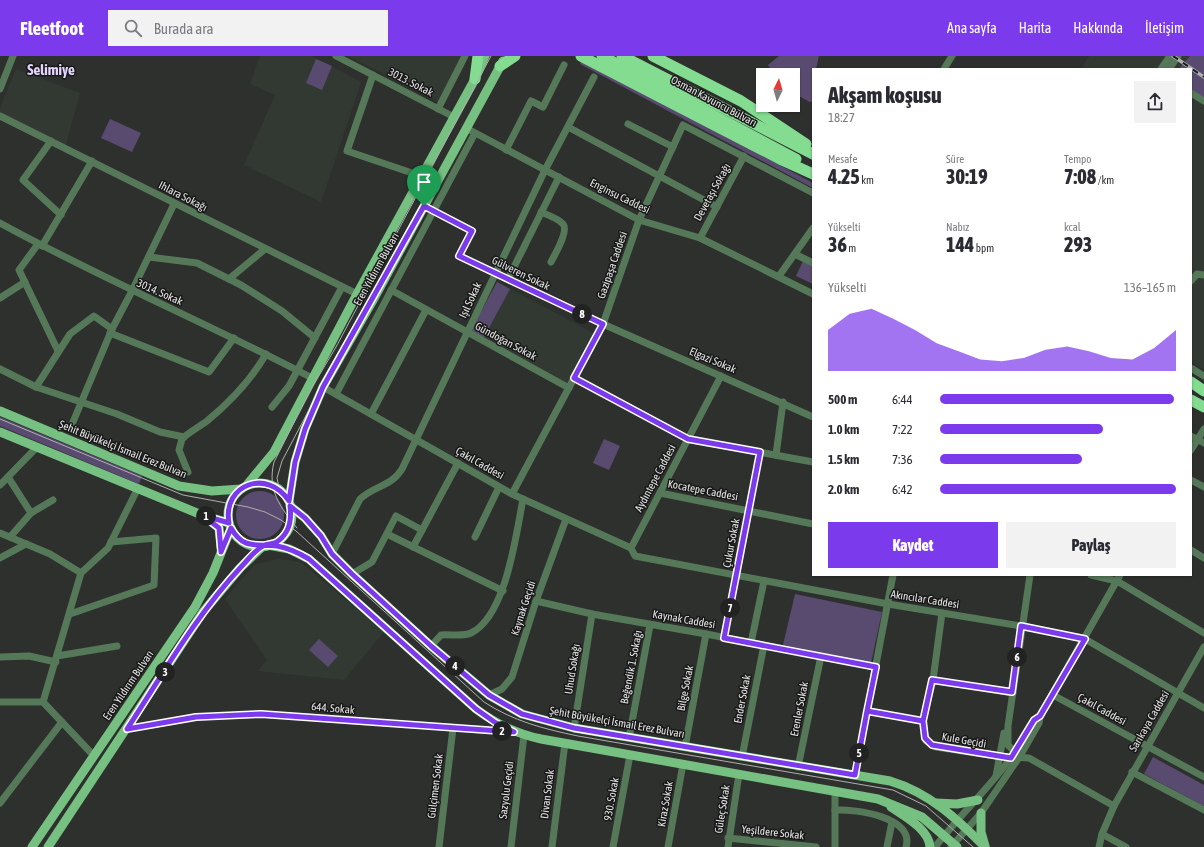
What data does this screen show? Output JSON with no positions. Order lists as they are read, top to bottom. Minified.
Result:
{"streets":{"highway":["Osman Kavuncu Bulvarı"],"main road":["Eren Yıldırım Bulvarı","Şehit Büyükelçi İsmail Erez Bulvarı"],"street":["3013. Sokak","Devetaşı Sokağı","Ihlara Sokağı","Enginsu Caddesi","Gazipaşa Caddesi","Gülveren Sokak","3014. Sokak","Işıl Sokak","Gündoğan Sokak","Elgazi Sokak","Çakıl Caddesi","Aydıntepe Caddesi","Kocatepe Caddesi","Çukur Sokak","Akıncılar Caddesi","Kaynak Geçidi","Kaynak Caddesi","Beğendik 1. Sokağı","Uhud Sokağı","Bilge Sokak","Ender Sokak","644. Sokak","Erenler Sokak","Sarıkaya Caddesi","Kule Geçidi","Gülçimen Sokak","Sazyolu Geçidi","Divan Sokak","930. Sokak","Kiraz Sokak","Güleç Sokak","Yeşildere Sokak"]},"crossings":[["3013. Sokak","Eren Yıldırım Bulvarı"],["Devetaşı Sokağı","Enginsu Caddesi"],["Devetaşı Sokağı","Gazipaşa Caddesi"],["Ihlara Sokağı","Eren Yıldırım Bulvarı"],["Enginsu Caddesi","Gazipaşa Caddesi"],["Enginsu Caddesi","Eren Yıldırım Bulvarı"],["Enginsu Caddesi","Işıl Sokak"],["Gazipaşa Caddesi","Gülveren Sokak"],["Gazipaşa Caddesi","Gündoğan Sokak"],["Gazipaşa Caddesi","Elgazi Sokak"],["Gazipaşa Caddesi","Çakıl Caddesi"],["Eren Yıldırım Bulvarı","Gülveren Sokak"],["Eren Yıldırım Bulvarı","3014. Sokak"],["Eren Yıldırım Bulvarı","Şehit Büyükelçi İsmail Erez Bulvarı"],["Eren Yıldırım Bulvarı","Çakıl Caddesi"],["Eren Yıldırım Bulvarı","644. Sokak"],["Gülveren Sokak","Işıl Sokak"],["Gülveren Sokak","Elgazi Sokak"],["Işıl Sokak","Gündoğan Sokak"],["Işıl Sokak","Şehit Büyükelçi İsmail Erez Bulvarı"],["Işıl Sokak","Çakıl Caddesi"],["Elgazi Sokak","Aydıntepe Caddesi"],["Şehit Büyükelçi İsmail Erez Bulvarı","Kaynak Geçidi"],["Şehit Büyükelçi İsmail Erez Bulvarı","Beğendik 1. Sokağı"],["Şehit Büyükelçi İsmail Erez Bulvarı","Uhud Sokağı"],["Şehit Büyükelçi İsmail Erez Bulvarı","Bilge Sokak"],["Şehit Büyükelçi İsmail Erez Bulvarı","Ender Sokak"],["Şehit Büyükelçi İsmail Erez Bulvarı","Erenler Sokak"],["Çakıl Caddesi","Aydıntepe Caddesi"],["Çakıl Caddesi","Akıncılar Caddesi"],["Çakıl Caddesi","Kaynak Geçidi"],["Çakıl Caddesi","Sarıkaya Caddesi"],["Aydıntepe Caddesi","Kocatepe Caddesi"],["Aydıntepe Caddesi","Akıncılar Caddesi"],["Kocatepe Caddesi","Çukur Sokak"],["Çukur Sokak","Akıncılar Caddesi"],["Çukur Sokak","Kaynak Caddesi"],["Akıncılar Caddesi","Sarıkaya Caddesi"],["Kaynak Geçidi","Kaynak Caddesi"],["Kaynak Caddesi","Beğendik 1. Sokağı"],["Kaynak Caddesi","Uhud Sokağı"],["Kaynak Caddesi","Bilge Sokak"],["Kaynak Caddesi","Ender Sokak"],["Kaynak Caddesi","Erenler Sokak"],["644. Sokak","Gülçimen Sokak"],["Sarıkaya Caddesi","Kule Geçidi"],["Güleç Sokak","Yeşildere Sokak"]],"districts":["Selimiye"],"north":"top","page":{"header":"Fleetfoot","search":"Burada ara","nav":["Ana sayfa","Harita","Hakkında","İletişim"],"heading":["Akşam koşusu","18:27"],"stats":[["Mesafe","4.25 km"],["Süre","30:19"],["Tempo","7:08 /km"],["Yükselti","36 m"],["Nabız","144 bpm"],["kcal","293"]],"chart":["Yükselti","136–165 m"],"pins":["8","1","7","6","4","3","2","5"],"list":[{"name":"500 m","note":"6:44"},{"name":"1.0 km","note":"7:22"},{"name":"1.5 km","note":"7:36"},{"name":"2.0 km","note":"6:42"}],"buttons":["Kaydet","Paylaş"]}}
